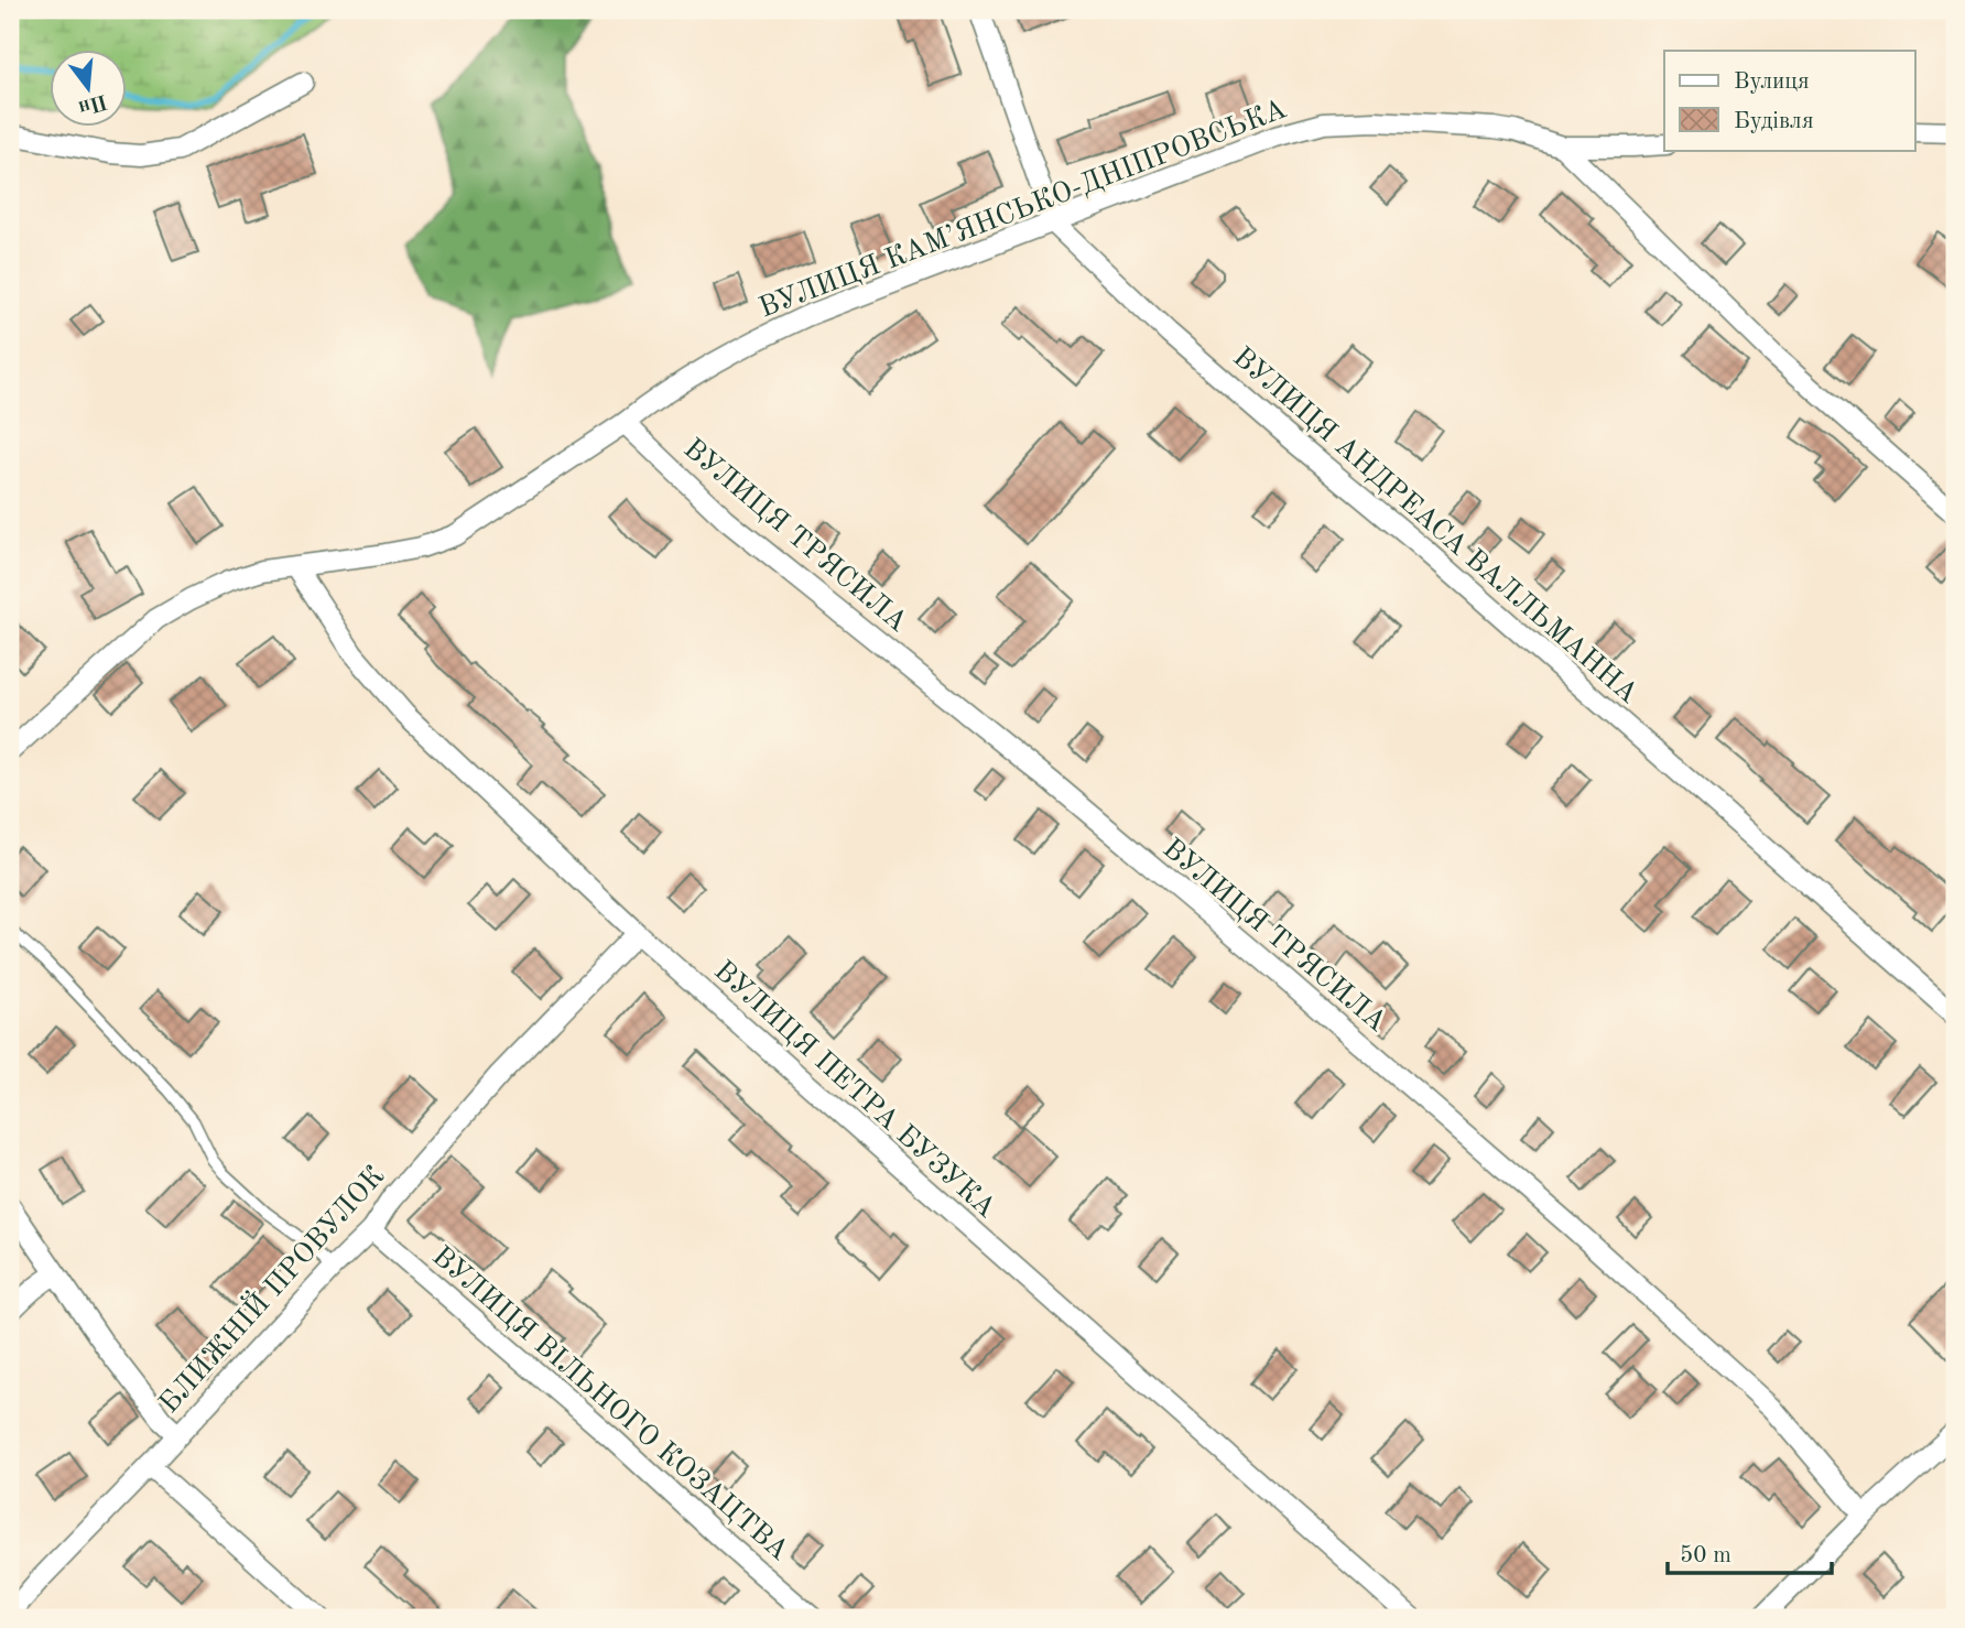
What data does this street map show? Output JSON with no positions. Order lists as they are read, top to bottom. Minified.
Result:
{"streets":{"street":["ВУЛИЦЯ КАМ’ЯНСЬКО-ДНІПРОВСЬКА","ВУЛИЦЯ АНДРЕАСА ВАЛЛЬМАННА","ВУЛИЦЯ ТРЯСИЛА","ВУЛИЦЯ ПЕТРА БУЗУКА","БЛИЖНІЙ ПРОВУЛОК","ВУЛИЦЯ ВІЛЬНОГО КОЗАЦТВА"]},"crossings":[["ВУЛИЦЯ КАМ’ЯНСЬКО-ДНІПРОВСЬКА","ВУЛИЦЯ АНДРЕАСА ВАЛЛЬМАННА"],["ВУЛИЦЯ КАМ’ЯНСЬКО-ДНІПРОВСЬКА","ВУЛИЦЯ ТРЯСИЛА"],["ВУЛИЦЯ КАМ’ЯНСЬКО-ДНІПРОВСЬКА","ВУЛИЦЯ ПЕТРА БУЗУКА"],["ВУЛИЦЯ ПЕТРА БУЗУКА","БЛИЖНІЙ ПРОВУЛОК"],["БЛИЖНІЙ ПРОВУЛОК","ВУЛИЦЯ ВІЛЬНОГО КОЗАЦТВА"]],"legend":["Вулиця","Будівля"],"scale_bar":"50 m","north":"bottom"}
